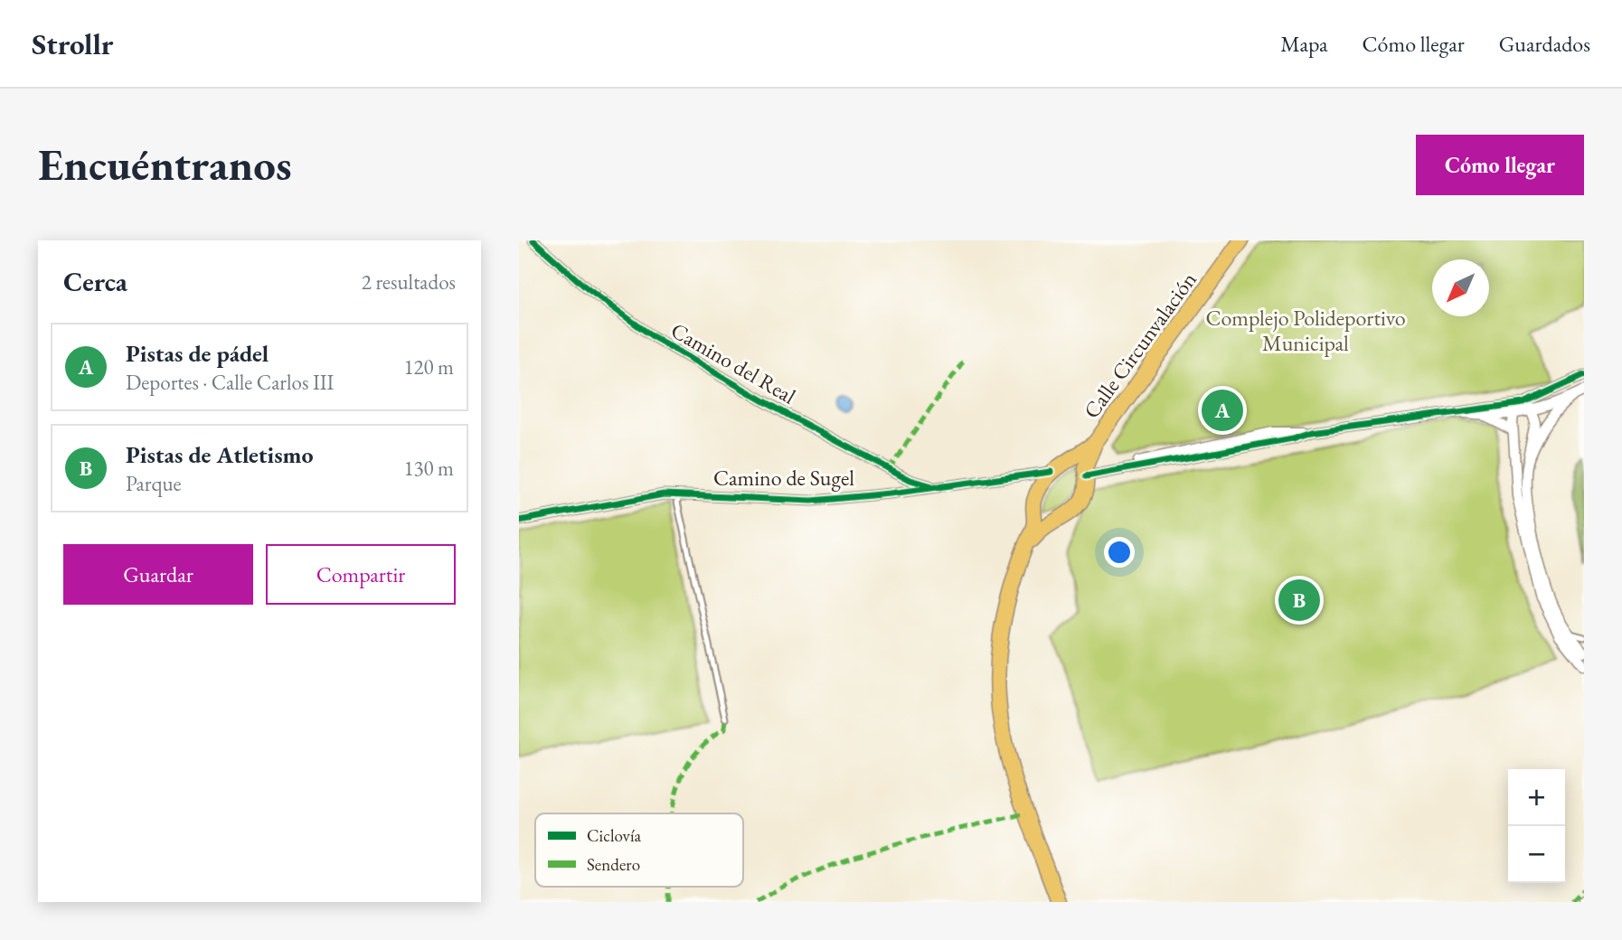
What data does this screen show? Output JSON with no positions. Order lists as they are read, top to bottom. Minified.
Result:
{"streets":{"main road":["Calle Circunvalación"],"street":["Camino del Real","Camino de Sugel"]},"crossings":[["Camino del Real","Camino de Sugel"]],"parks":["Complejo Polideportivo Municipal"],"legend":["Ciclovía","Sendero"],"north":"bottom left","page":{"header":"Strollr","nav":["Mapa","Cómo llegar","Guardados"],"buttons":["Cómo llegar",["Guardar","Compartir"]],"title":"Encuéntranos","heading":["Cerca","2 resultados"],"list":[{"mark":"A","name":"Pistas de pádel","note":"Deportes · Calle Carlos III","value":"120 m"},{"mark":"B","name":"Pistas de Atletismo","note":"Parque","value":"130 m"}],"pins":["A","B"],"map_buttons":["+","−"]}}
